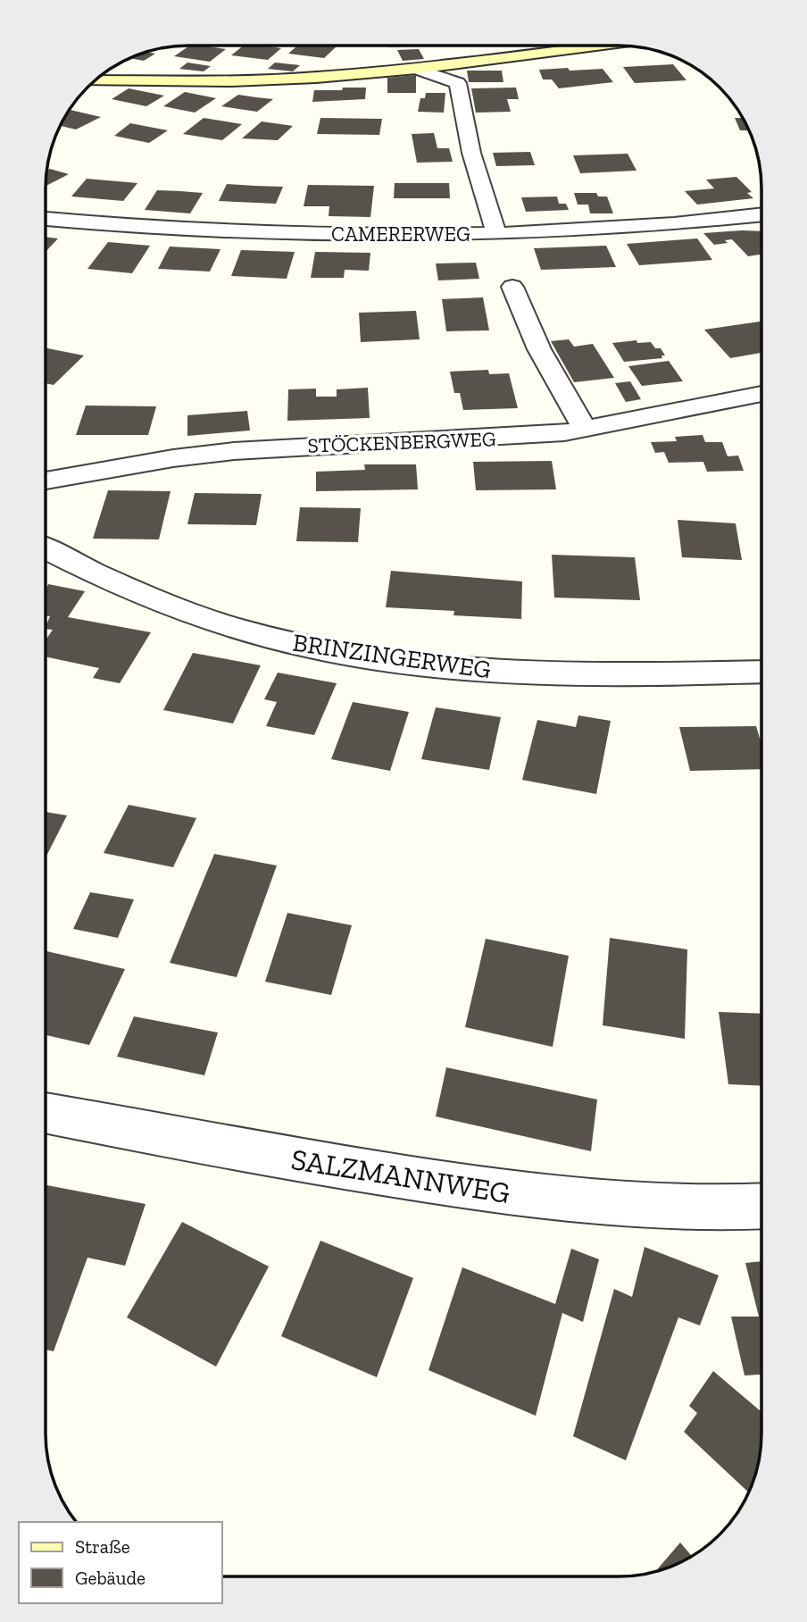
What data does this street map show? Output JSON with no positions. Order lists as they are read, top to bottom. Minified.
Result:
{"streets":{"street":["CAMERERWEG","STÖCKENBERGWEG","BRINZINGERWEG","SALZMANNWEG"]},"legend":["Straße","Gebäude"]}
